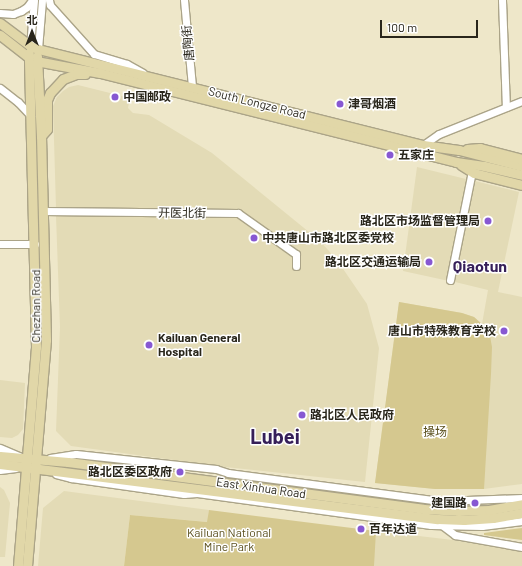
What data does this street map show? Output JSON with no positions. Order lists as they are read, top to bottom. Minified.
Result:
{"streets":{"main road":["South Longze Road","Chezhan Road","East Xinhua Road"],"street":["唐陶街","开医北街"]},"crossings":[["唐陶街","South Longze Road"],["South Longze Road","Chezhan Road"],["开医北街","Chezhan Road"],["Chezhan Road","East Xinhua Road"]],"districts":["Qiaotun","Lubei"],"parks":["操场","Kailuan National Mine Park"],"places":["中国邮政","津哥烟酒","五家庄","路北区市场监督管理局","中共唐山市路北区委党校","路北区交通运输局","唐山市特殊教育学校","Kailuan General Hospital","路北区人民政府","路北区委区政府","建国路","百年达道"],"scale_bar":"100 m","north":"top"}
